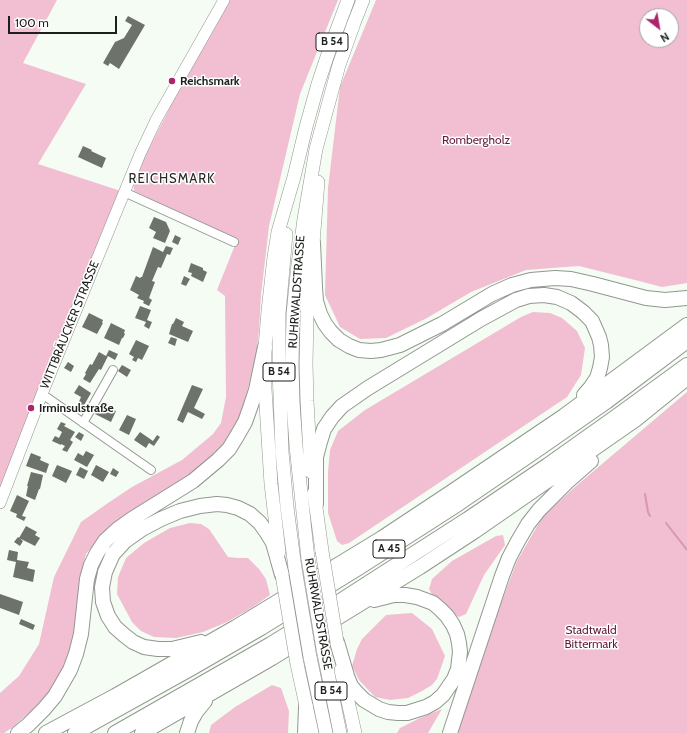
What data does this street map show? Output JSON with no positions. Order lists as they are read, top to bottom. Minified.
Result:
{"streets":{"highway":["B 54","RUHRWALDSTRASSE","A 45"],"main road":["WITTBRÄUCKER STRASSE"]},"districts":["REICHSMARK"],"parks":["Rombergholz","Stadtwald Bittermark"],"places":["Reichsmark","Irminsulstraße"],"scale_bar":"100 m","north":"bottom right"}
